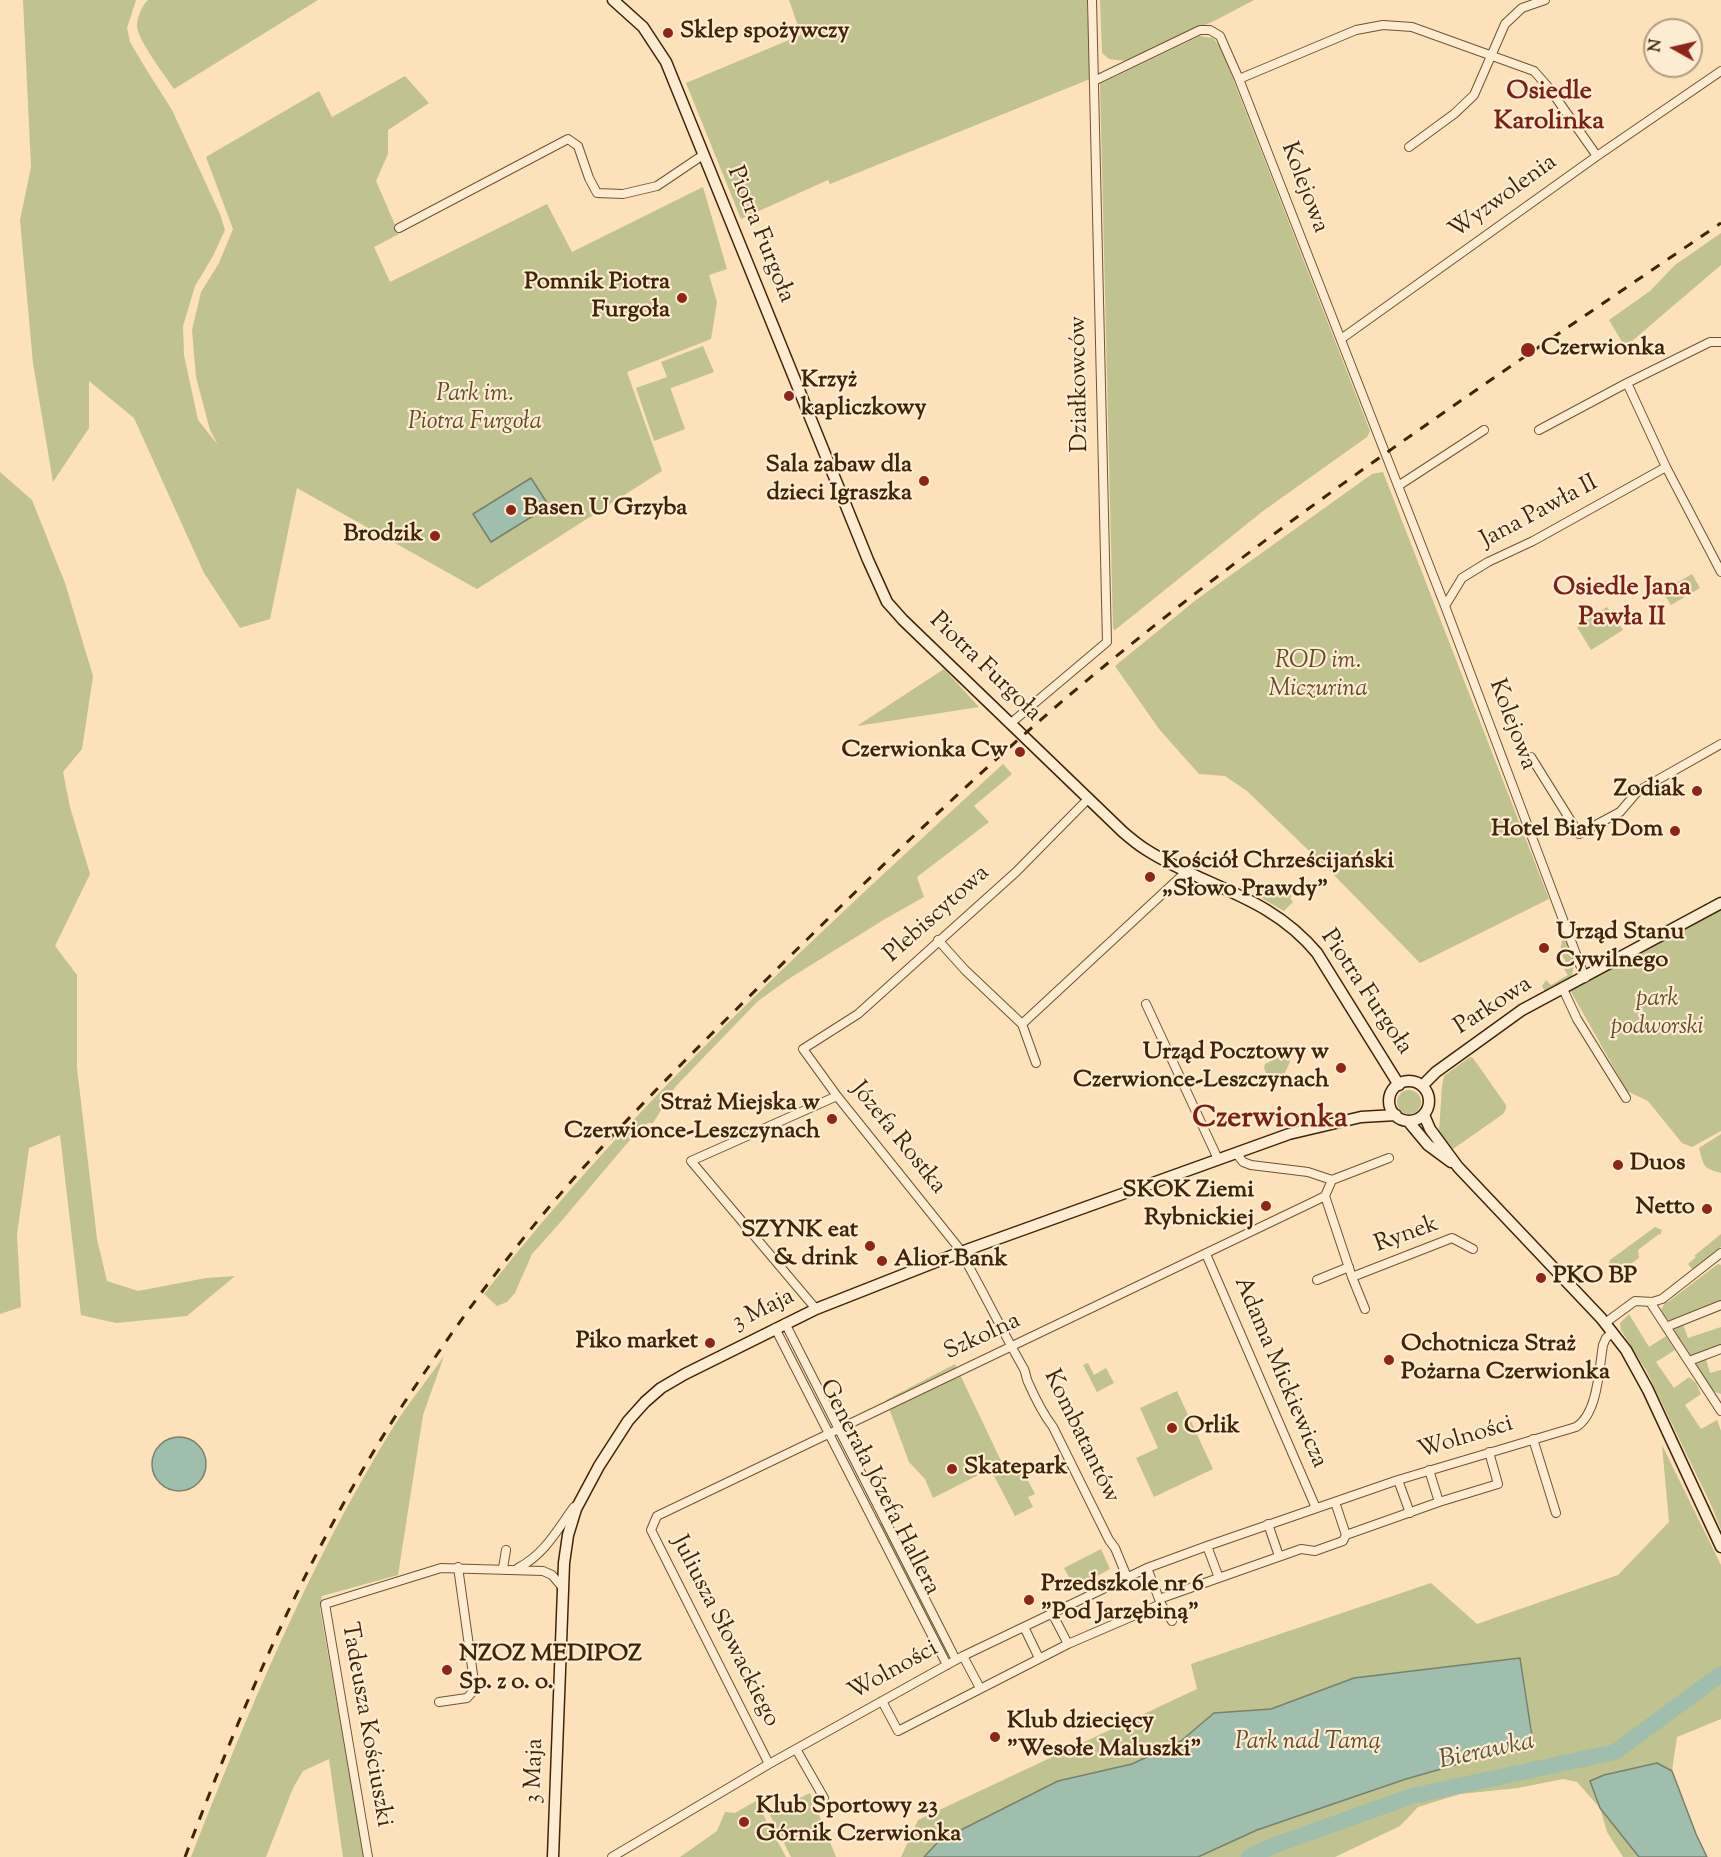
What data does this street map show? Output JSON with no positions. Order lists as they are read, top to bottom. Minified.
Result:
{"streets":{"main road":["Piotra Furgoła","Parkowa","3 Maja"],"street":["Kolejowa","Wyzwolenia","Działkowców","Jana Pawła II","Plebiscytowa","Józefa Rostka","Rynek","Szkolna","Adama Mickiewicza","Kombatantów","Wolności","Generała Józefa Hallera","Juliusza Słowackiego","Tadeusza Kościuszki"]},"crossings":[["Kolejowa","Wyzwolenia"],["Kolejowa","Działkowców"],["Kolejowa","Jana Pawła II"],["Kolejowa","Parkowa"],["Piotra Furgoła","Działkowców"],["Piotra Furgoła","Plebiscytowa"],["Piotra Furgoła","Parkowa"],["Piotra Furgoła","3 Maja"],["Plebiscytowa","Józefa Rostka"],["Parkowa","3 Maja"],["Józefa Rostka","3 Maja"],["Józefa Rostka","Kombatantów"],["Rynek","Szkolna"],["3 Maja","Kombatantów"],["3 Maja","Generała Józefa Hallera"],["3 Maja","Tadeusza Kościuszki"],["Szkolna","Adama Mickiewicza"],["Szkolna","Kombatantów"],["Szkolna","Generała Józefa Hallera"],["Szkolna","Juliusza Słowackiego"],["Adama Mickiewicza","Wolności"],["Kombatantów","Wolności"],["Wolności","Generała Józefa Hallera"],["Wolności","Juliusza Słowackiego"]],"districts":["Osiedle Karolinka","Osiedle Jana Pawła II","Czerwionka"],"water":["Bierawka"],"parks":["Park im. Piotra Furgoła","ROD im. Miczurina","park podworski","Park nad Tamą"],"places":["Sklep spożywczy","Pomnik Piotra Furgoła","Czerwionka","Krzyż kapliczkowy","Sala zabaw dla dzieci Igraszka","Basen U Grzyba","Brodzik","Czerwionka Cw","Zodiak","Hotel Biały Dom","Kościół Chrześcijański „Słowo Prawdy”","Urząd Stanu Cywilnego","Urząd Pocztowy w Czerwionce-Leszczynach","Straż Miejska w Czerwionce-Leszczynach","Duos","SKOK Ziemi Rybnickiej","Netto","SZYNK eat & drink","Alior Bank","PKO BP","Piko market","Ochotnicza Straż Pożarna Czerwionka","Orlik","Skatepark","Przedszkole nr 6 \"Pod Jarzębiną\"","NZOZ MEDIPOZ Sp. z o. o.","Klub dziecięcy \"Wesołe Maluszki\"","Klub Sportowy 23 Górnik Czerwionka"],"north":"left"}
